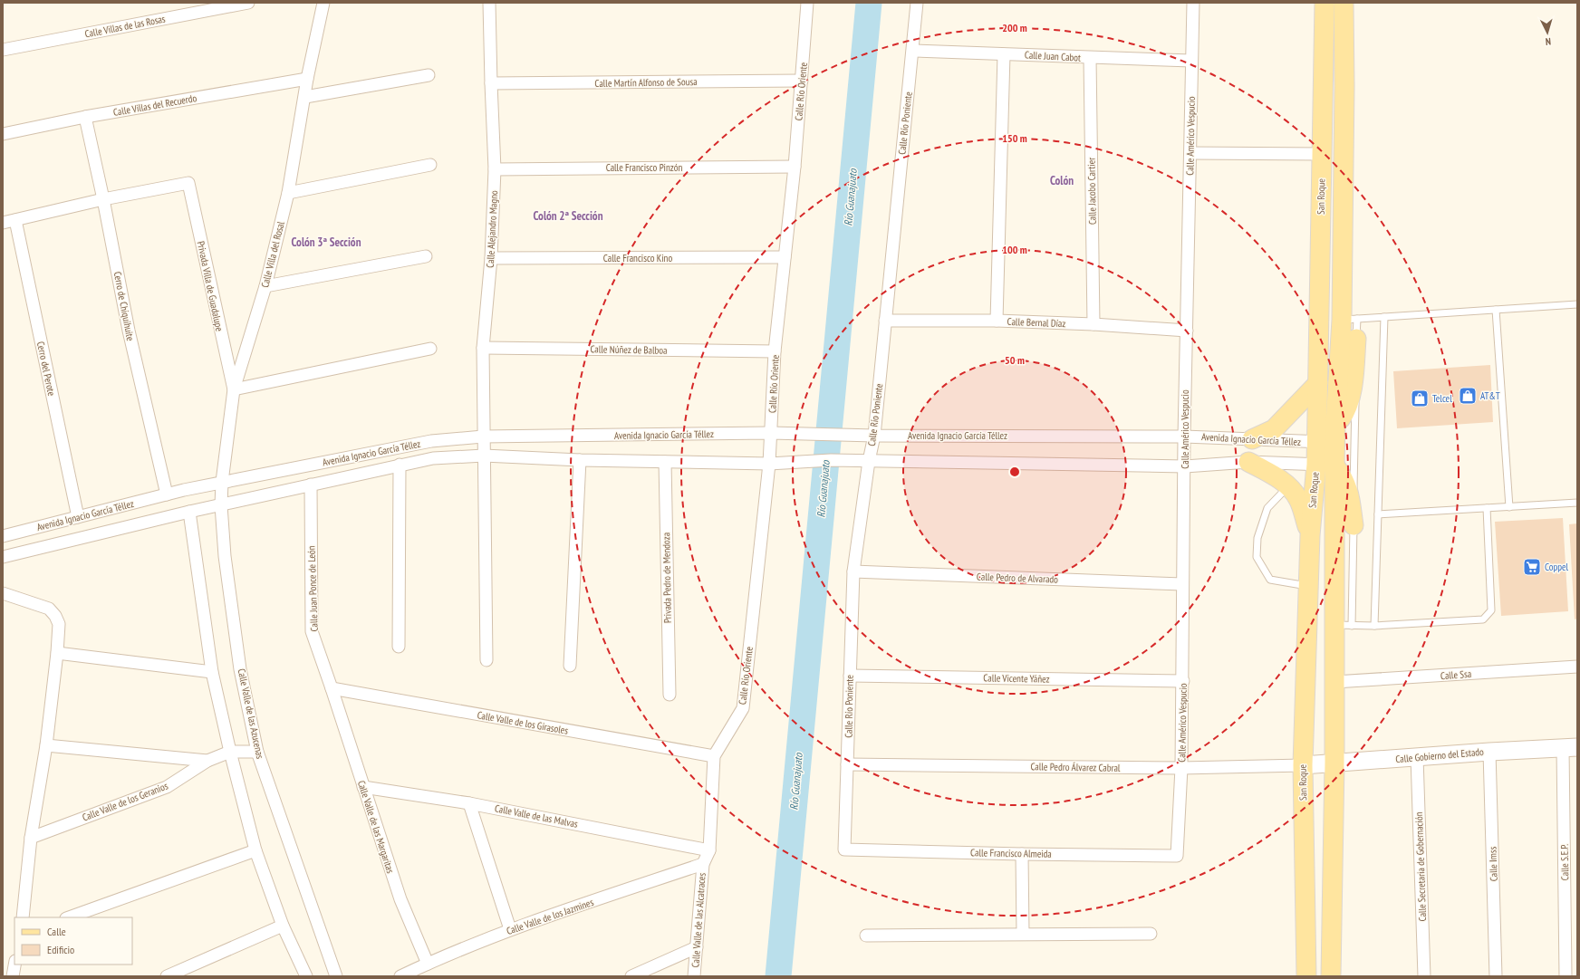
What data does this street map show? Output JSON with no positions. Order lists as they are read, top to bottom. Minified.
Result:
{"streets":{"main road":["San Roque"],"street":["Calle Villas de las Rosas","Calle Juan Cabot","Calle Martín Alfonso de Sousa","Calle Río Oriente","Calle Villas del Recuerdo","Calle Río Poniente","Calle Américo Vespucio","Calle Francisco Pinzón","Calle Jacobo Cartier","Calle Alejandro Magno","Calle Villa del Rosal","Calle Francisco Kino","Privada Villa de Guadalupe","Cerro de Chiquihuite","Calle Bernal Díaz","Calle Núñez de Balboa","Cerro del Perote","Avenida Ignacio García Téllez","Privada Pedro de Mendoza","Calle Pedro de Alvarado","Calle Juan Ponce de León","Calle Ssa","Calle Vicente Yáñez","Calle Valle de las Azucenas","Calle Valle de los Girasoles","Calle Gobierno del Estado","Calle Pedro Álvarez Cabral","Calle Valle de los Geranios","Calle Valle de las Malvas","Calle Valle de las Margaritas","Calle Francisco Almeida","Calle S.E.P.","Calle Imss","Calle Secretaria de Gobernación","Calle Valle de los Jazmines","Calle Valle de las Alcatraces"]},"crossings":[["Calle Juan Cabot","Calle Río Poniente"],["Calle Juan Cabot","Calle Américo Vespucio"],["Calle Juan Cabot","Calle Jacobo Cartier"],["Calle Martín Alfonso de Sousa","Calle Río Oriente"],["Calle Martín Alfonso de Sousa","Calle Alejandro Magno"],["Calle Río Oriente","Calle Francisco Pinzón"],["Calle Río Oriente","Calle Francisco Kino"],["Calle Río Oriente","Calle Núñez de Balboa"],["Calle Río Oriente","Avenida Ignacio García Téllez"],["Calle Río Oriente","Calle Valle de los Girasoles"],["Calle Río Oriente","Calle Valle de las Alcatraces"],["Calle Villas del Recuerdo","Calle Villa del Rosal"],["Calle Villas del Recuerdo","Cerro de Chiquihuite"],["Calle Río Poniente","Calle Bernal Díaz"],["Calle Río Poniente","Avenida Ignacio García Téllez"],["Calle Río Poniente","Calle Pedro de Alvarado"],["Calle Río Poniente","Calle Vicente Yáñez"],["Calle Río Poniente","Calle Pedro Álvarez Cabral"],["Calle Río Poniente","Calle Francisco Almeida"],["Calle Américo Vespucio","Calle Bernal Díaz"],["Calle Américo Vespucio","Avenida Ignacio García Téllez"],["Calle Américo Vespucio","Calle Pedro de Alvarado"],["Calle Américo Vespucio","Calle Vicente Yáñez"],["Calle Américo Vespucio","Calle Pedro Álvarez Cabral"],["Calle Américo Vespucio","Calle Francisco Almeida"],["Calle Francisco Pinzón","Calle Alejandro Magno"],["Calle Jacobo Cartier","Calle Bernal Díaz"],["San Roque","Avenida Ignacio García Téllez"],["San Roque","Calle Ssa"],["San Roque","Calle Gobierno del Estado"],["San Roque","Calle Pedro Álvarez Cabral"],["Calle Alejandro Magno","Calle Francisco Kino"],["Calle Alejandro Magno","Calle Núñez de Balboa"],["Calle Alejandro Magno","Avenida Ignacio García Téllez"],["Calle Villa del Rosal","Privada Villa de Guadalupe"],["Calle Villa del Rosal","Avenida Ignacio García Téllez"],["Calle Villa del Rosal","Calle Valle de las Azucenas"],["Privada Villa de Guadalupe","Cerro de Chiquihuite"],["Cerro de Chiquihuite","Avenida Ignacio García Téllez"],["Cerro del Perote","Avenida Ignacio García Téllez"],["Avenida Ignacio García Téllez","Privada Pedro de Mendoza"],["Avenida Ignacio García Téllez","Calle Juan Ponce de León"],["Avenida Ignacio García Téllez","Calle Valle de las Azucenas"],["Calle Juan Ponce de León","Calle Valle de los Girasoles"],["Calle Juan Ponce de León","Calle Valle de las Margaritas"],["Calle Valle de las Azucenas","Calle Valle de los Geranios"],["Calle Valle de los Girasoles","Calle Valle de las Margaritas"],["Calle Valle de los Girasoles","Calle Valle de las Alcatraces"],["Calle Gobierno del Estado","Calle Pedro Álvarez Cabral"],["Calle Gobierno del Estado","Calle S.E.P."],["Calle Gobierno del Estado","Calle Imss"],["Calle Gobierno del Estado","Calle Secretaria de Gobernación"],["Calle Valle de las Malvas","Calle Valle de las Margaritas"],["Calle Valle de las Malvas","Calle Valle de las Alcatraces"],["Calle Valle de las Margaritas","Calle Valle de los Jazmines"],["Calle Valle de los Jazmines","Calle Valle de las Alcatraces"]],"districts":["Colón","Colón 2ª Sección","Colón 3ª Sección"],"water":["Río Guanajuato"],"places":{"shop":["AT&T","Telcel"],"supermarket":["Coppel"]},"legend":["Calle","Edificio"],"north":"bottom","rings":["200 m","150 m","100 m","50 m"]}
